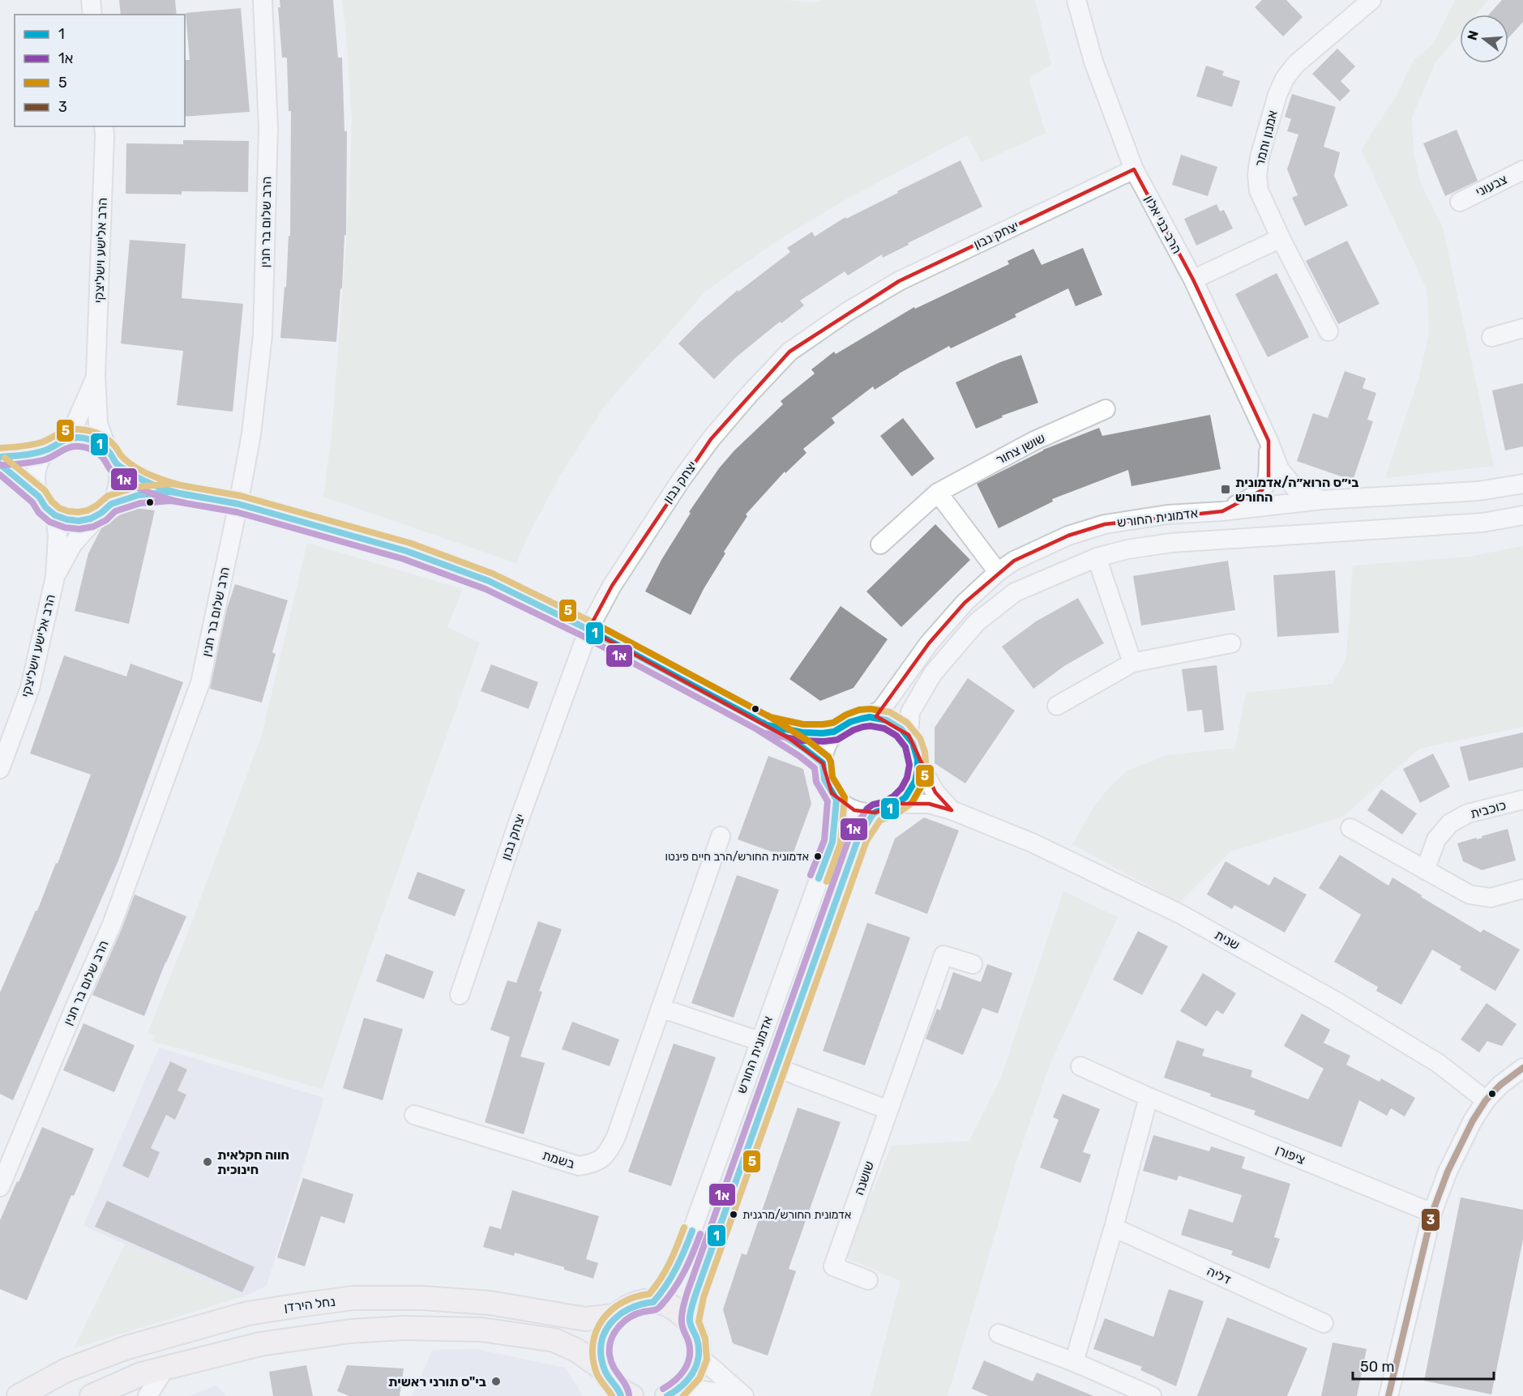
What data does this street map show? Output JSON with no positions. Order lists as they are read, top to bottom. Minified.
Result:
{"streets":{"main road":["נחל הירדן"],"street":["אמנון ותמר","צבעוני","הרב שלום בר חנין","הרב בני אלון","יצחק נבון","הרב אלישע וישליצקי","שושן צחור","אדמונית החורש","כוכבית","שנית","ציפורן","בשמת","שושנה","דליה"]},"crossings":[["הרב בני אלון","יצחק נבון"],["הרב בני אלון","אדמונית החורש"],["אדמונית החורש","שנית"]],"places":{"transit":["בי״ס הרוא״ה/אדמונית החורש"],"other":["אדמונית החורש/הרב חיים פינטו","חווה חקלאית חינוכית","אדמונית החורש/מרגנית","בי\"ס תורני ראשית"]},"lines":["transit line 5","transit line 1","transit line 1א","transit line 3"],"legend":["1","1א","5","3"],"scale_bar":"50 m","north":"left"}
